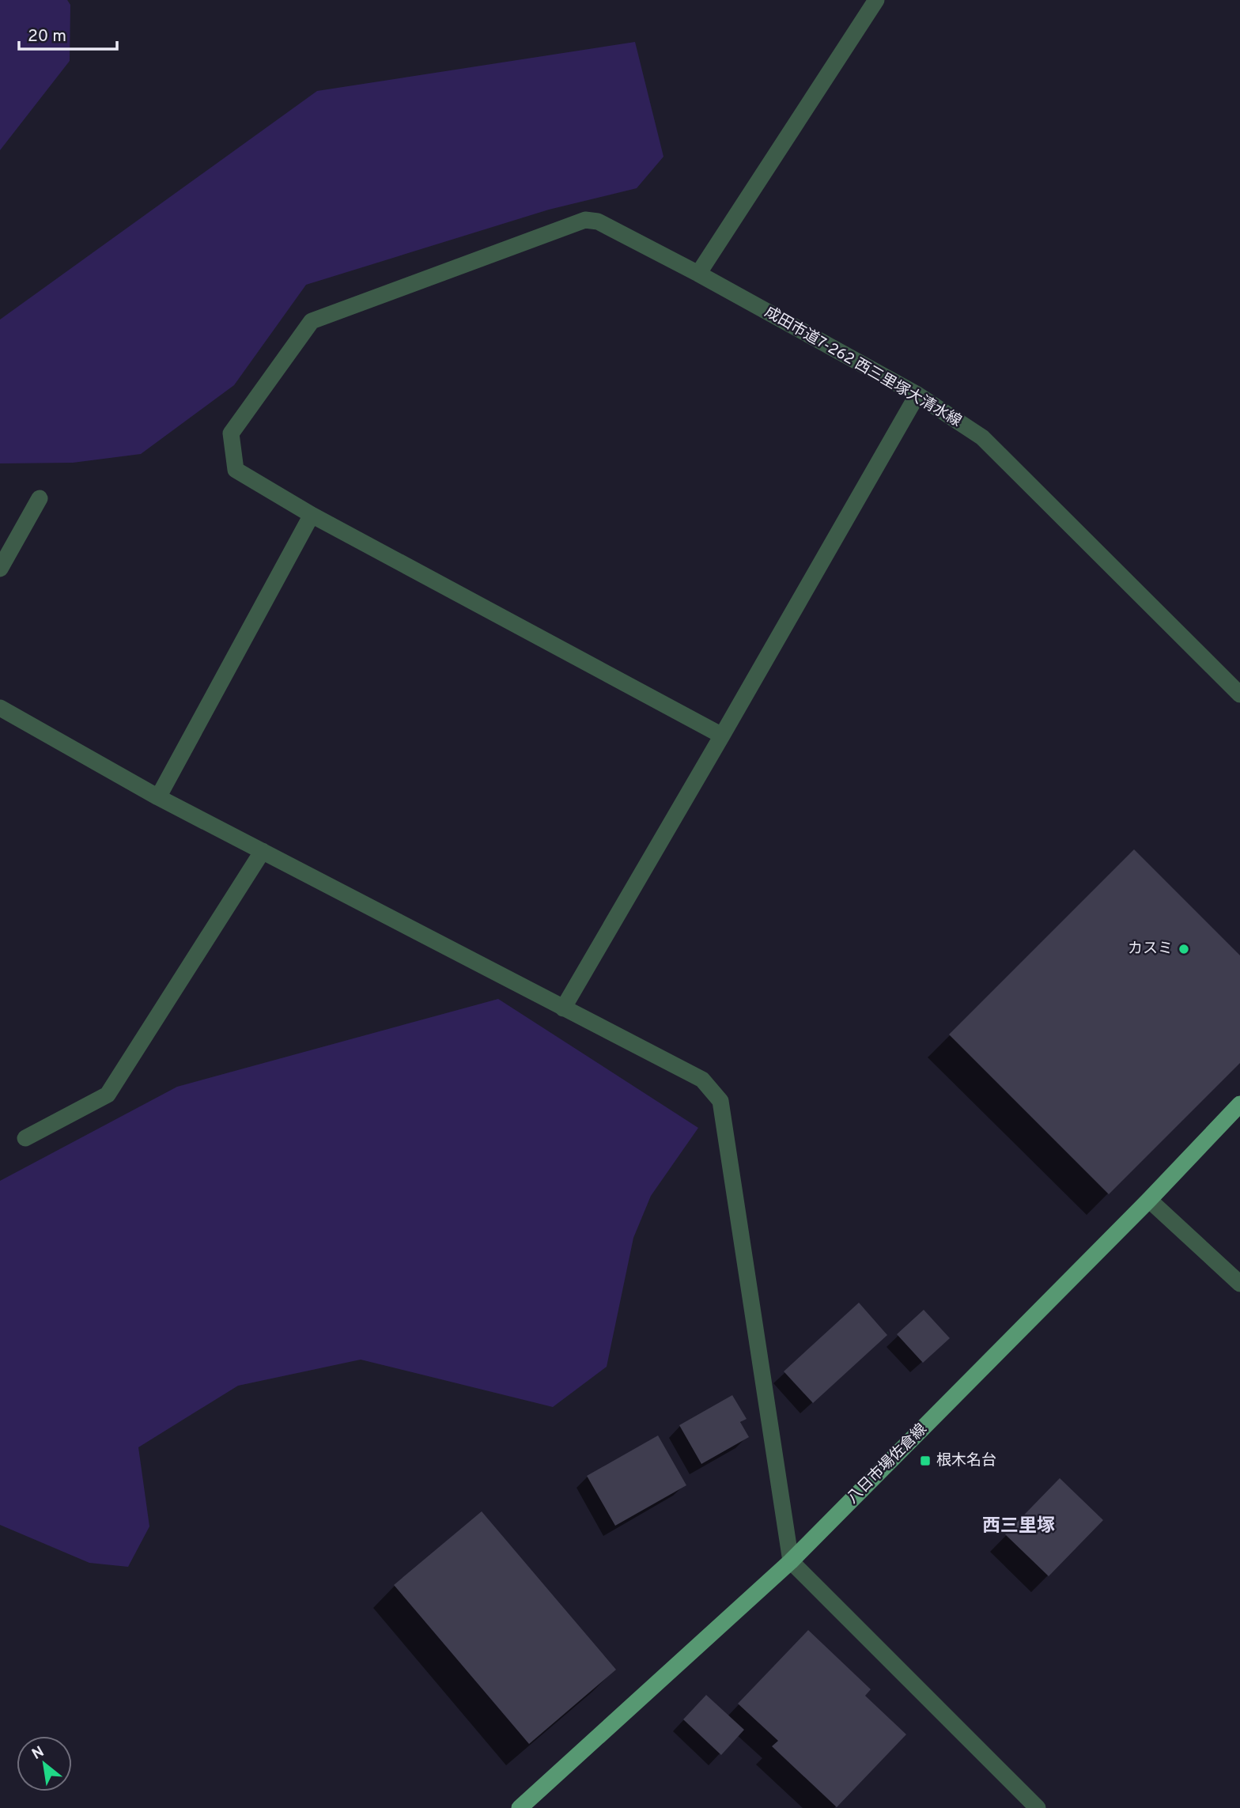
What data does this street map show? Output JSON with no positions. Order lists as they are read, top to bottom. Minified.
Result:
{"streets":{"main road":["八日市場佐倉線"],"street":["成田市道7-262 西三里塚大清水線"]},"districts":["西三里塚"],"places":{"other":["カスミ"],"transit":["根木名台"]},"scale_bar":"20 m","north":"top left"}
